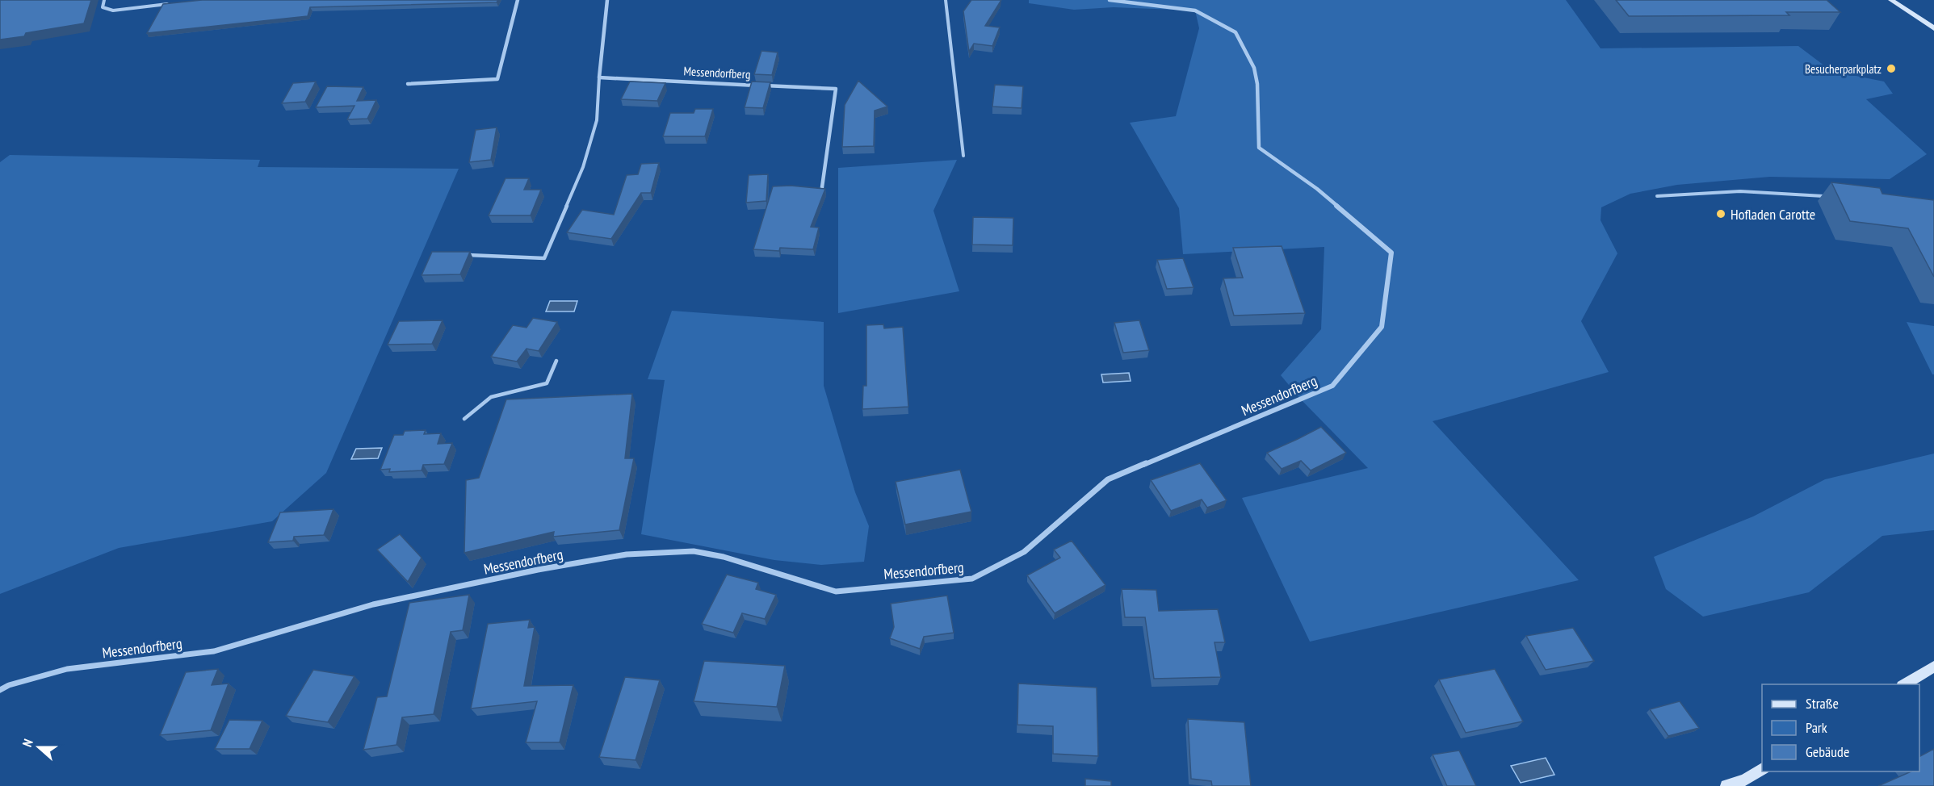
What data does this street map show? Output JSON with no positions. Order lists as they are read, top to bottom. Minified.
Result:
{"streets":{"street":["Messendorfberg"]},"places":["Besucherparkplatz","Hofladen Carotte"],"legend":["Straße","Park","Gebäude"],"north":"left"}
